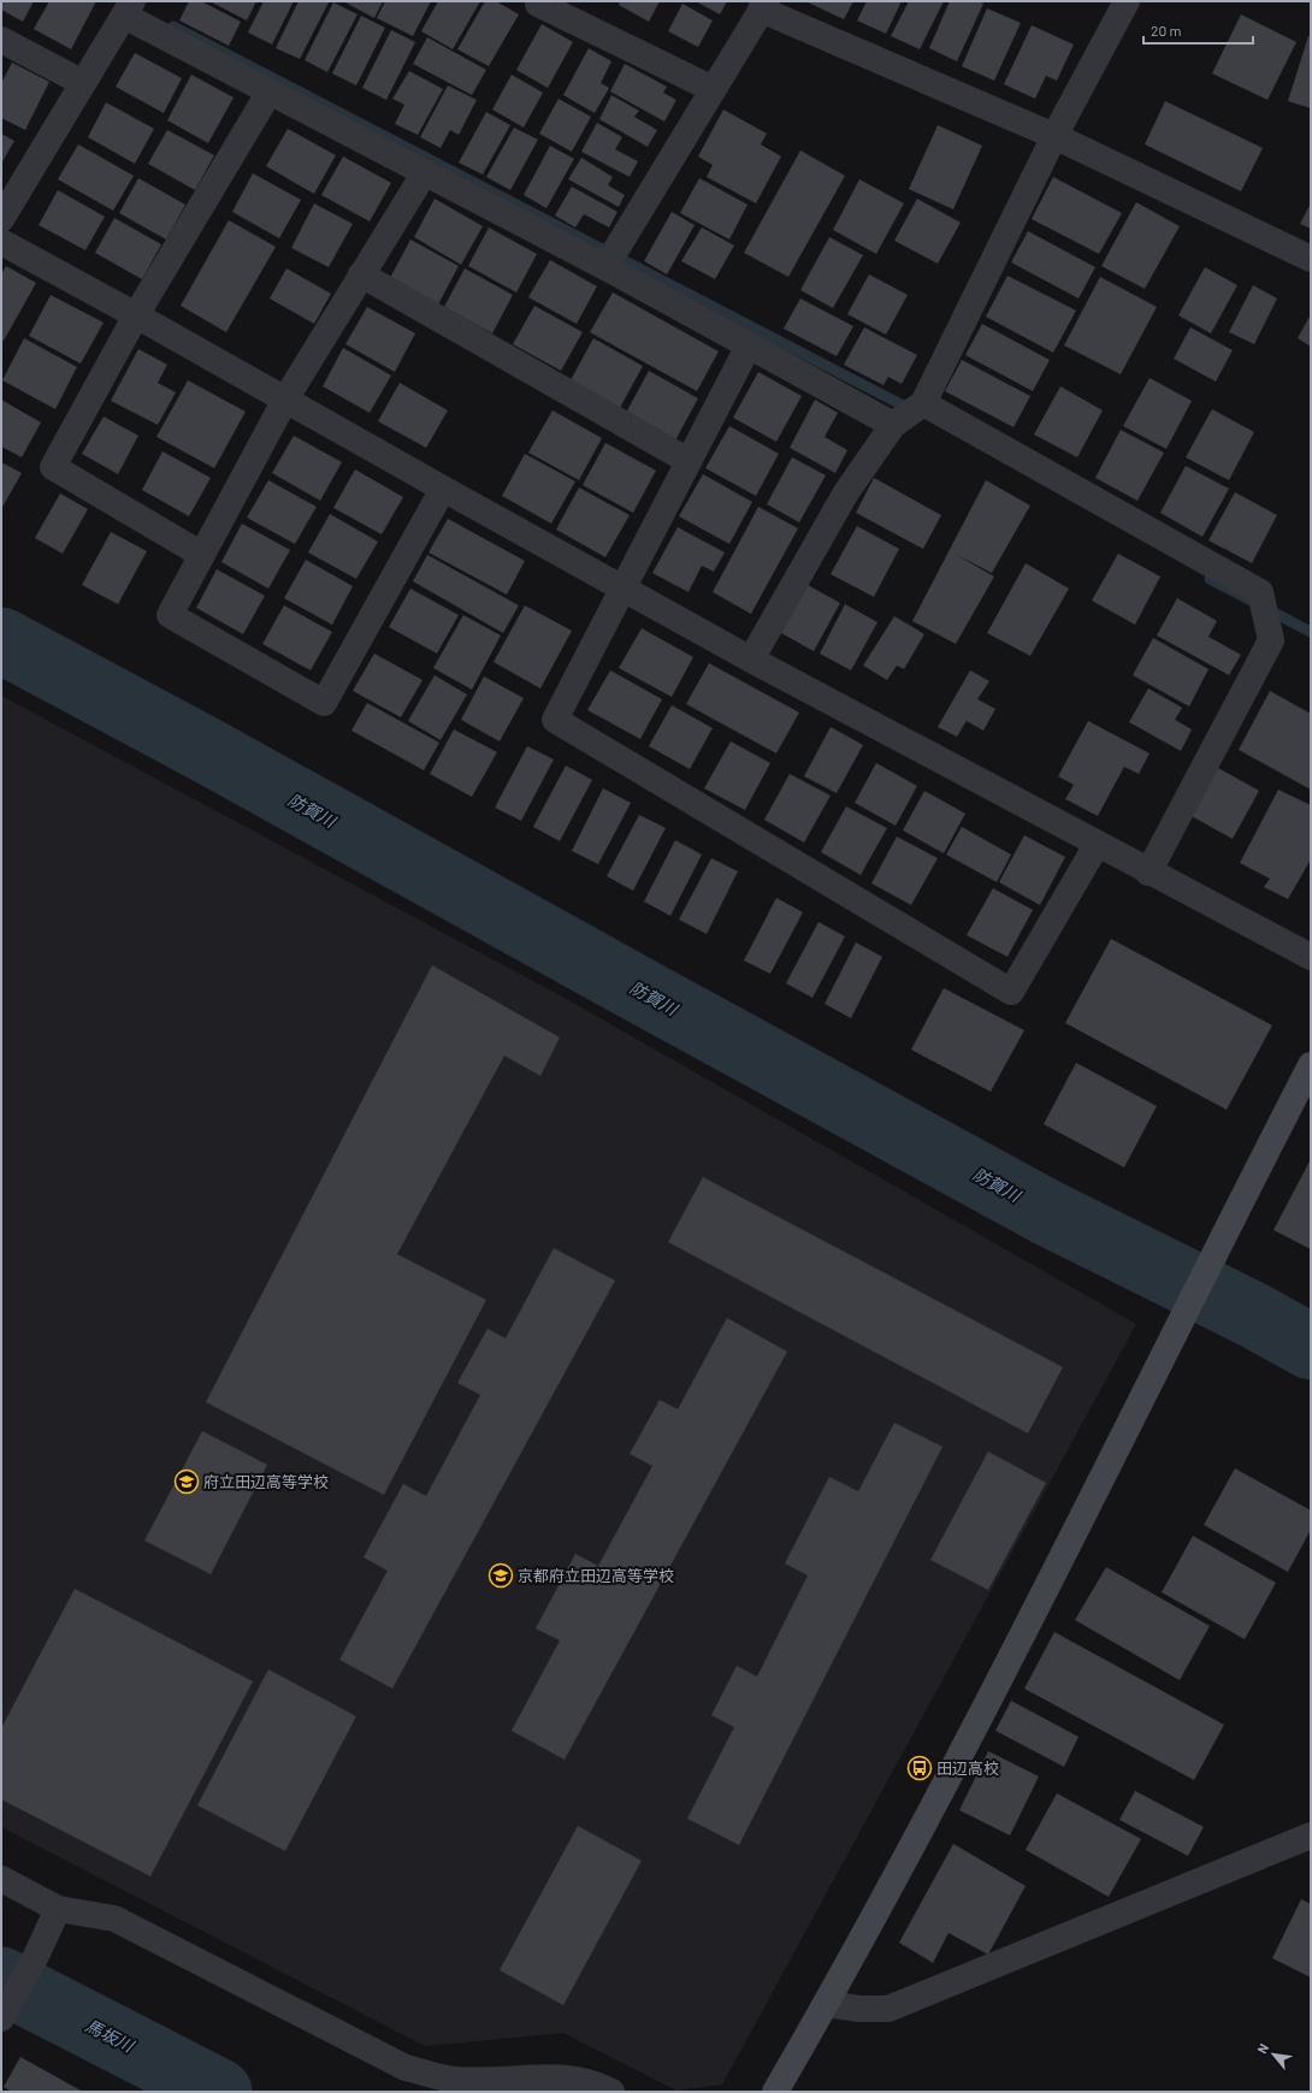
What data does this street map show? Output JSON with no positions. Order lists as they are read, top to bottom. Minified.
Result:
{"water":["防賀川","馬坂川"],"places":{"school or university":["府立田辺高等学校","京都府立田辺高等学校"],"bus stop":["田辺高校"]},"scale_bar":"20 m","north":"top left"}
